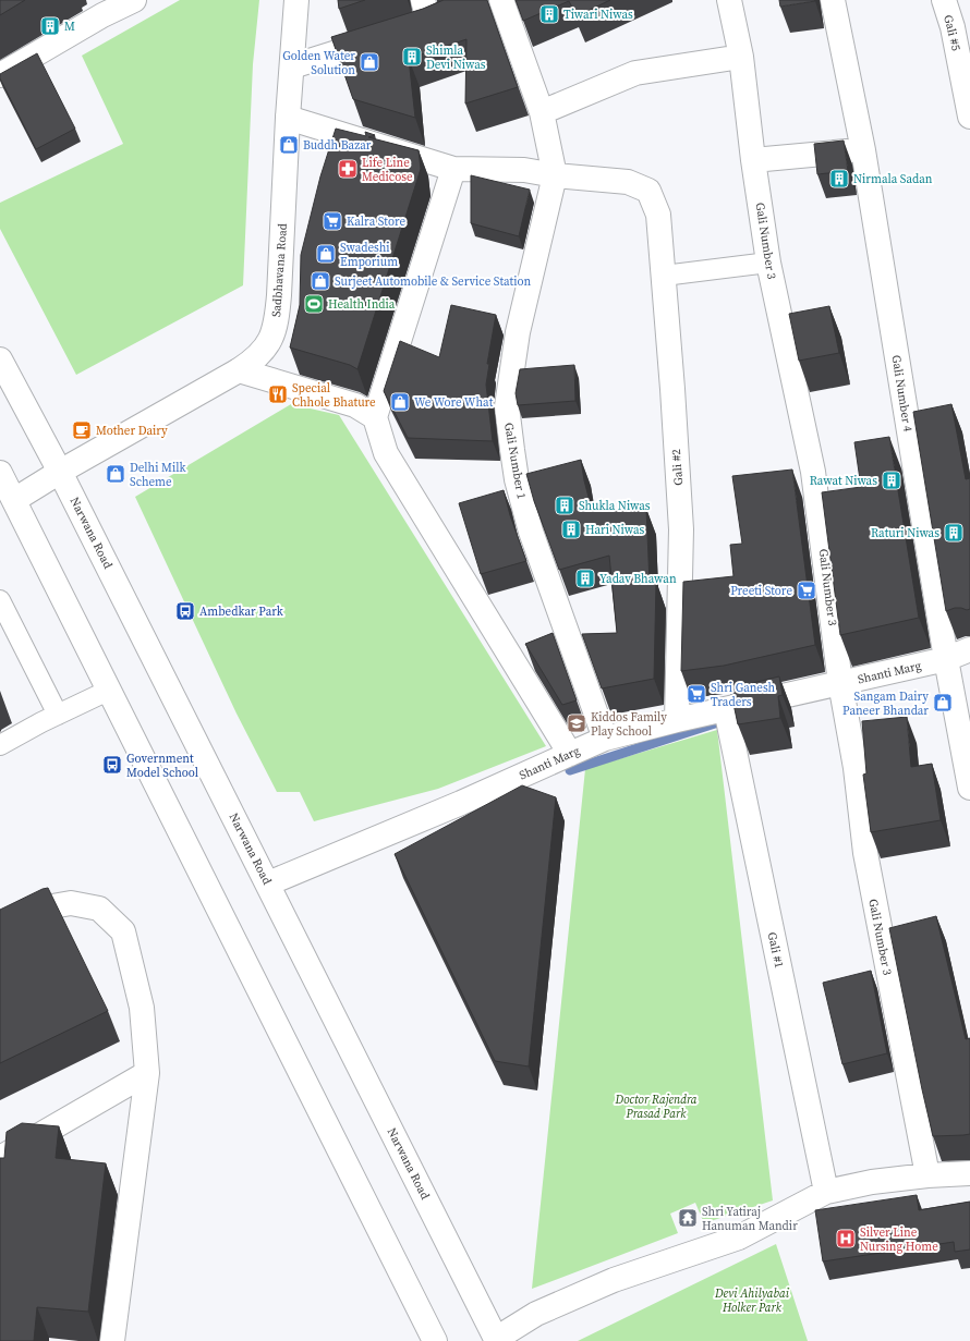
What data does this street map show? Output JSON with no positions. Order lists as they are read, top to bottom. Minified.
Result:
{"streets":{"street":["Gali #5","Gali Number 3","Sadbhavana Road","Gali Number 4","Gali Number 1","Gali #2","Narwana Road","Shanti Marg","Gali #1"]},"crossings":[["Gali Number 3","Shanti Marg"],["Sadbhavana Road","Gali #2"],["Sadbhavana Road","Narwana Road"],["Gali Number 4","Shanti Marg"],["Gali Number 1","Gali #2"],["Gali Number 1","Shanti Marg"],["Gali #2","Shanti Marg"],["Narwana Road","Shanti Marg"],["Shanti Marg","Gali #1"]],"parks":["Doctor Rajendra Prasad Park","Devi Ahilyabai Holker Park"],"places":{"building":["Tiwari Niwas","M","Shimla Devi Niwas","Nirmala Sadan","Rawat Niwas","Shukla Niwas","Hari Niwas","Raturi Niwas","Yadav Bhawan"],"shop":["Golden Water Solution","Buddh Bazar","Swadeshi Emporium","Surjeet Automobile & Service Station","We Wore What","Delhi Milk Scheme","Sangam Dairy Paneer Bhandar"],"pharmacy":["Life Line Medicose"],"supermarket":["Kalra Store","Preeti Store","Shri Ganesh Traders"],"sports":["Health India"],"restaurant":["Special Chhole Bhature"],"cafe":["Mother Dairy"],"bus stop":["Ambedkar Park","Government Model School"],"school or university":["Kiddos Family Play School"],"temple":["Shri Yatiraj Hanuman Mandir"],"hospital":["Silver Line Nursing Home"]}}
